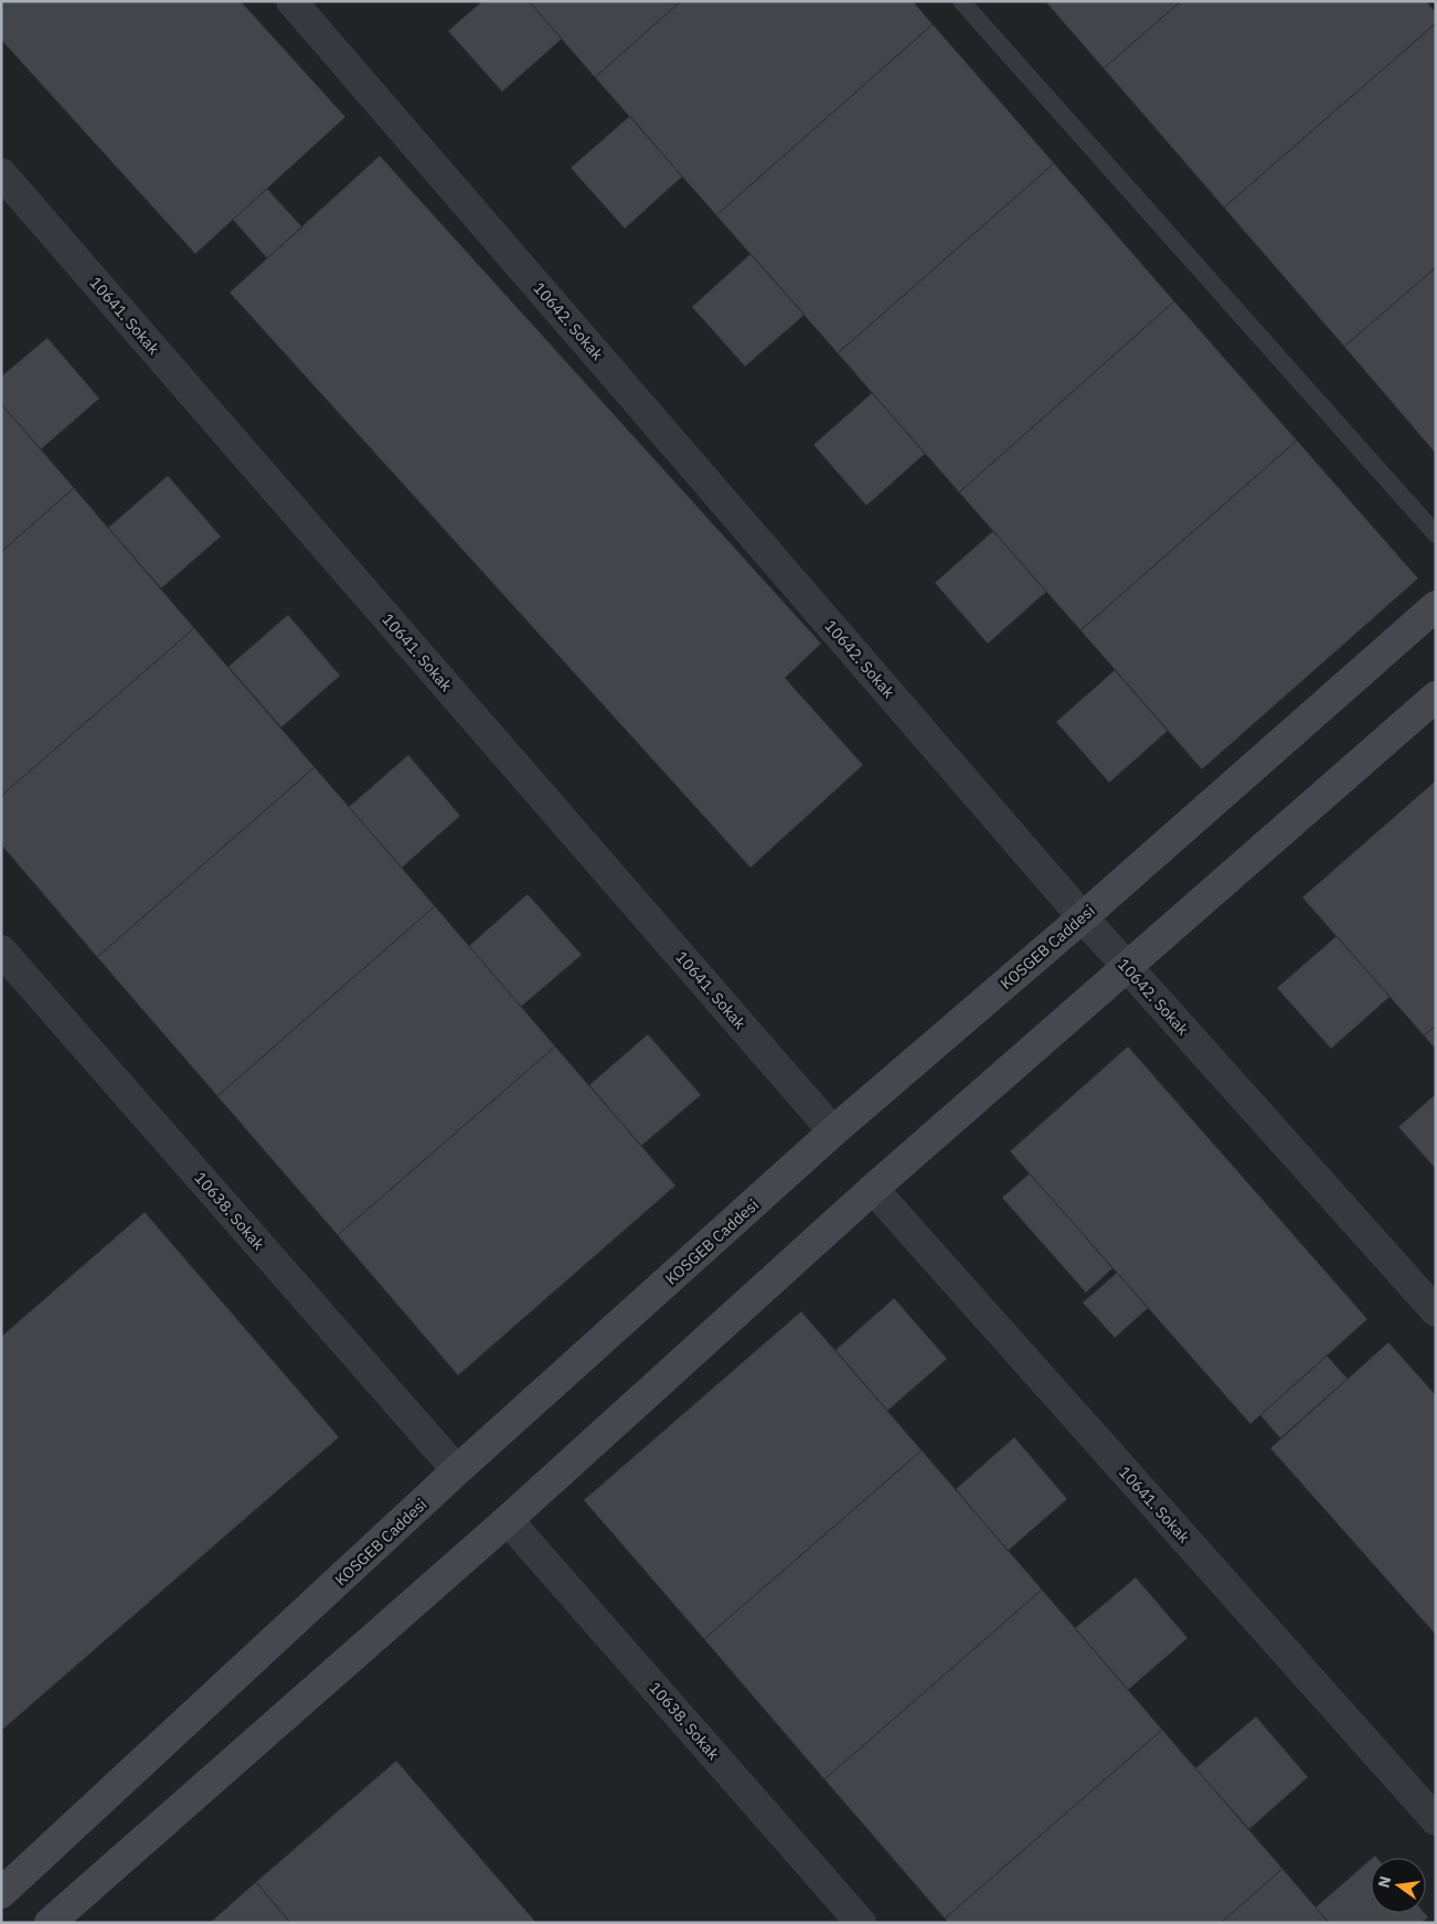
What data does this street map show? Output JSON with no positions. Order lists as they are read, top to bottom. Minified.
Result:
{"streets":{"main road":["KOSGEB Caddesi"],"street":["10641. Sokak","10642. Sokak","10638. Sokak"]},"crossings":[["10641. Sokak","KOSGEB Caddesi"],["10642. Sokak","KOSGEB Caddesi"],["KOSGEB Caddesi","10638. Sokak"]],"north":"left"}
